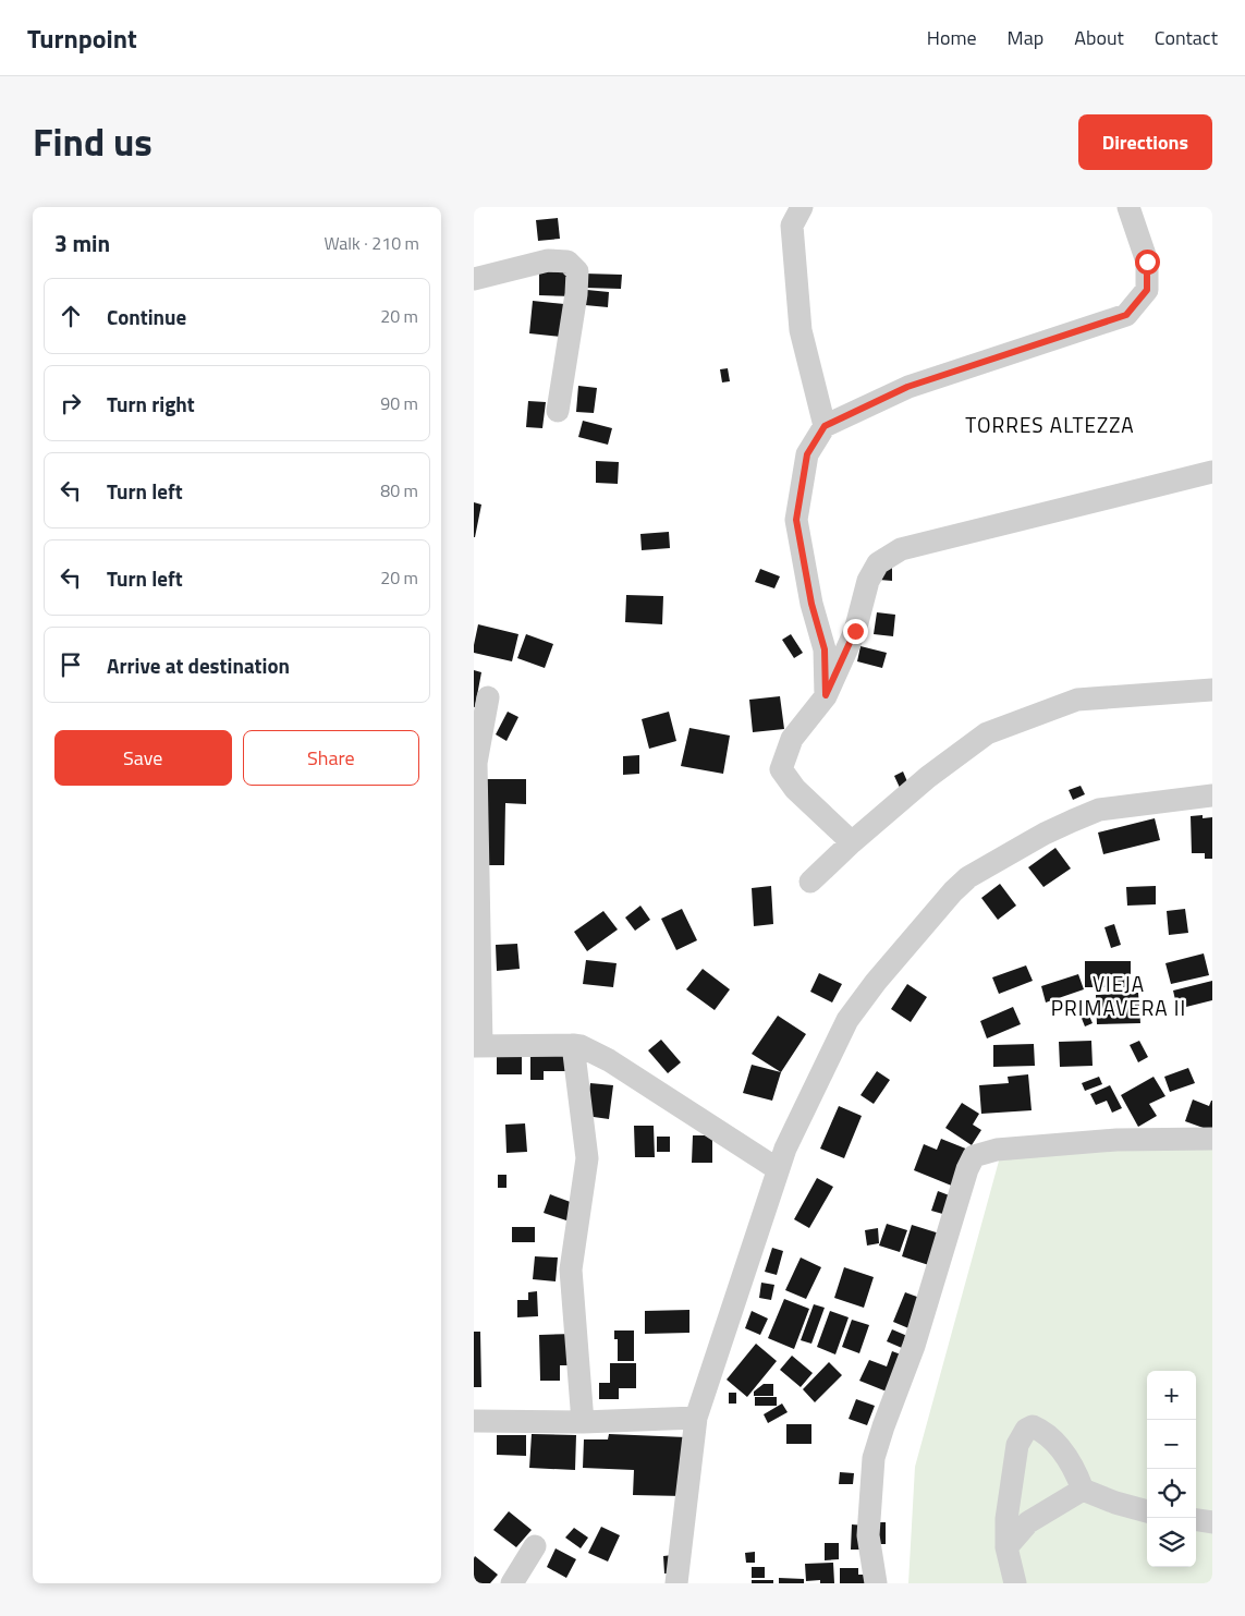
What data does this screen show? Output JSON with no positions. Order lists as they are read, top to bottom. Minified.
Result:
{"districts":["TORRES ALTEZZA","VIEJA PRIMAVERA II"],"page":{"header":"Turnpoint","nav":["Home","Map","About","Contact"],"title":"Find us","buttons":["Directions",["Save","Share"]],"heading":["3 min","Walk · 210 m"],"list":[["Continue","20 m"],["Turn right","90 m"],["Turn left","80 m"],["Turn left","20 m"],"Arrive at destination"],"map_buttons":["+","−"]}}
